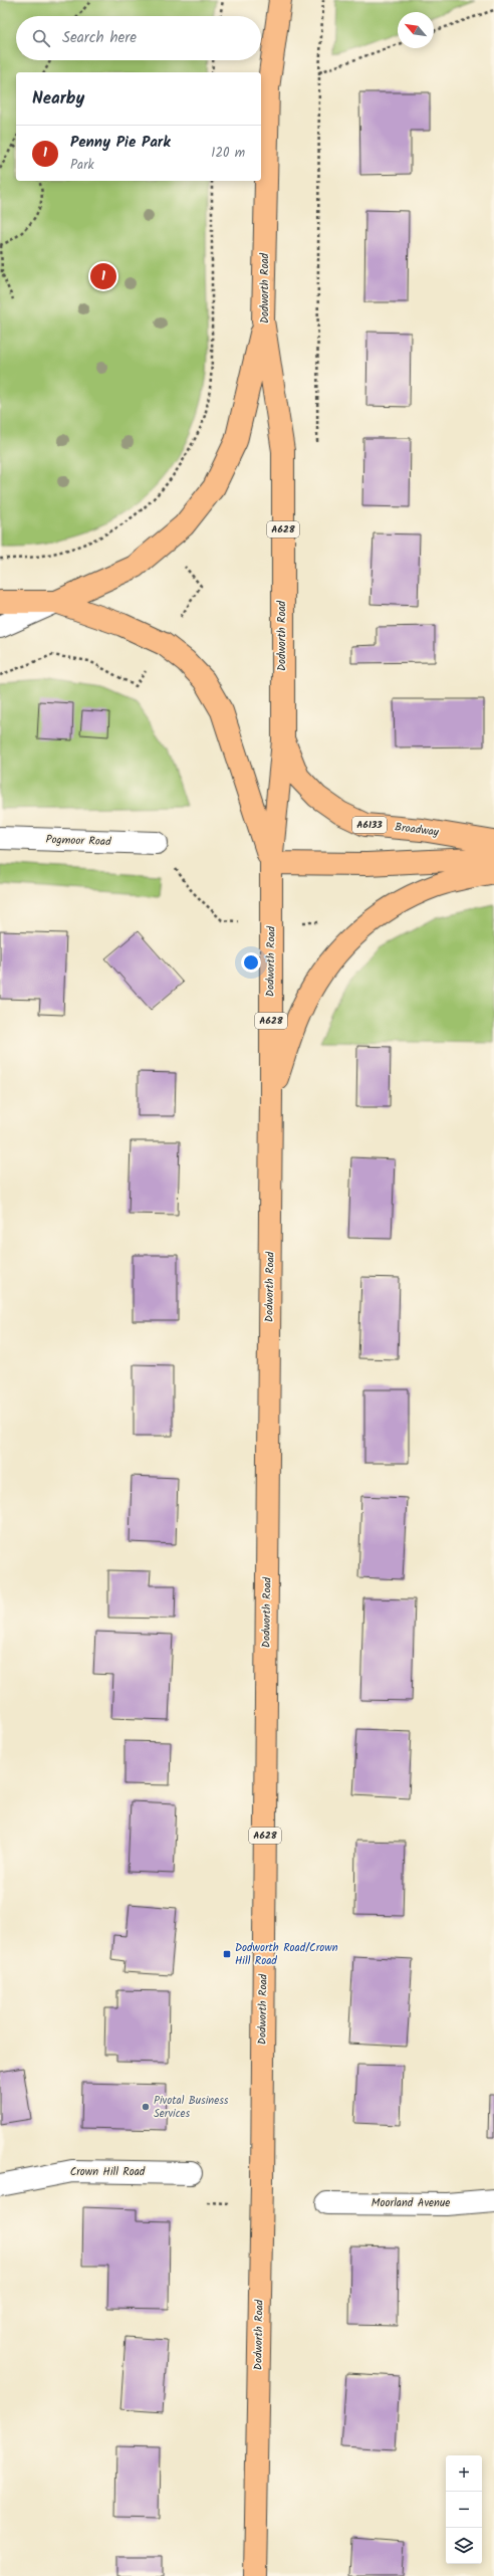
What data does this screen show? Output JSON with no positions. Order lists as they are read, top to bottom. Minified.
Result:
{"streets":{"highway":["Dodworth Road","A628","A6133","Broadway"],"street":["Pogmoor Road","Crown Hill Road","Moorland Avenue"]},"crossings":[["Dodworth Road","A628"],["Dodworth Road","Broadway"]],"places":{"transit":["Dodworth Road/Crown Hill Road"],"other":["Pivotal Business Services"]},"north":"top left","page":{"search":"Search here","heading":"Nearby","list":[{"mark":"1","name":"Penny Pie Park","note":"Park","value":"120 m"}],"pins":"1","map_buttons":["+","−"]}}
